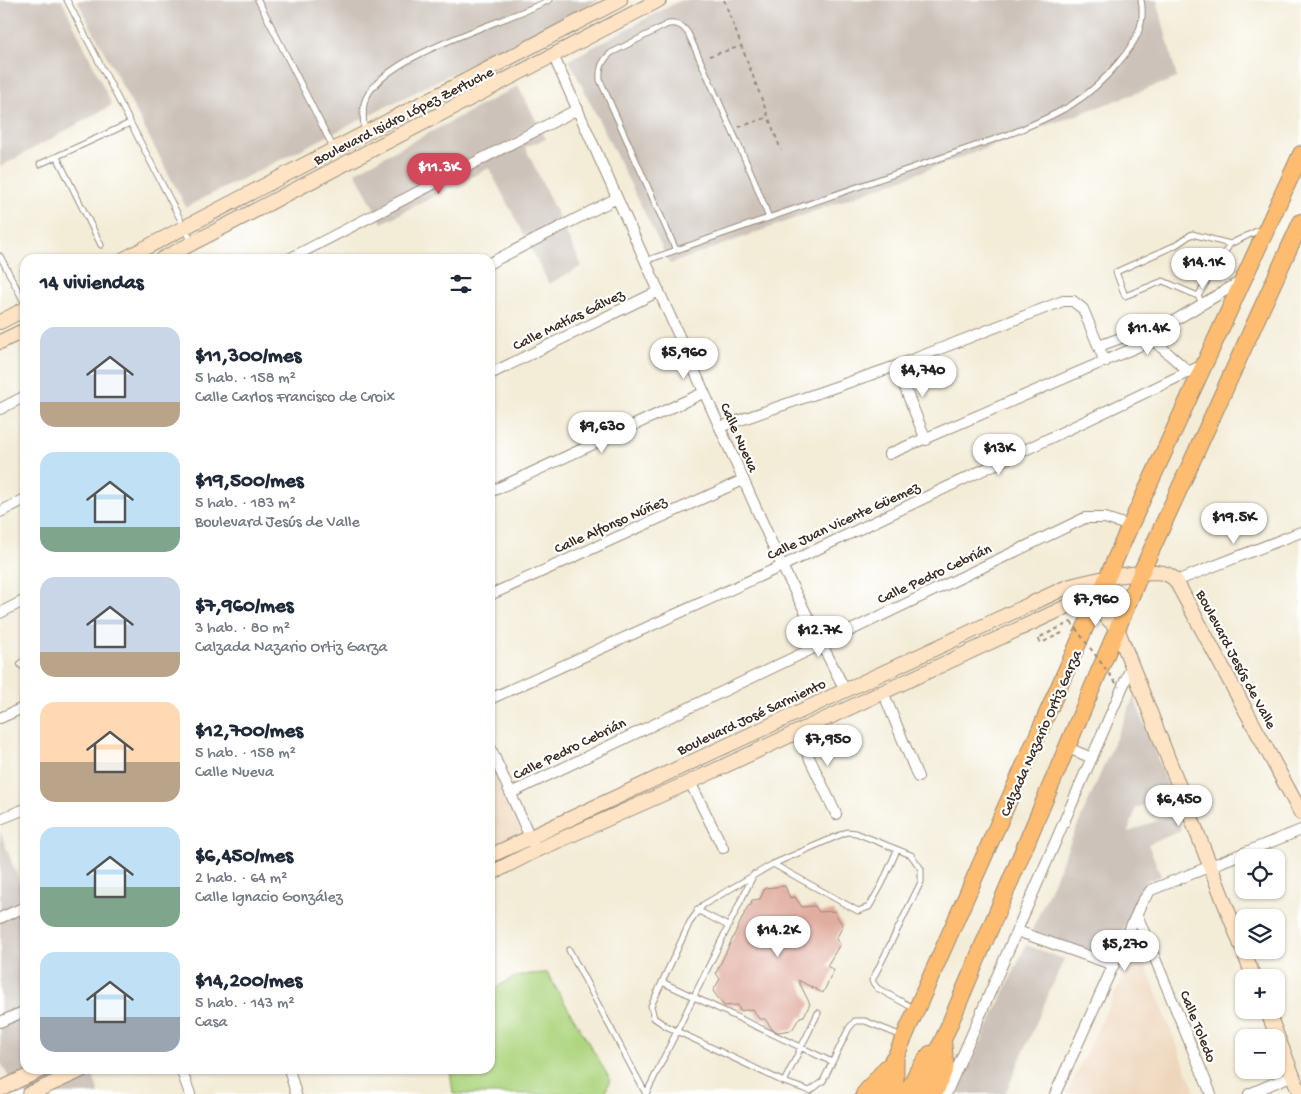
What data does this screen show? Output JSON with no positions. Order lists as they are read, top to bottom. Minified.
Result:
{"streets":{"main road":["Calzada Nazario Ortiz Garza"],"street":["Boulevard Isidro López Zertuche","Calle Matías Gálvez","Calle Nueva","Calle Juan Vicente Güemez","Calle Alfonso Núñez","Calle Pedro Cebrián","Boulevard Jesús de Valle","Boulevard José Sarmiento","Calle Toledo"]},"crossings":[["Boulevard Isidro López Zertuche","Calle Nueva"],["Calle Matías Gálvez","Calle Nueva"],["Calle Nueva","Calle Juan Vicente Güemez"],["Calle Nueva","Calle Alfonso Núñez"],["Calle Nueva","Calle Pedro Cebrián"],["Calle Nueva","Boulevard José Sarmiento"],["Calle Juan Vicente Güemez","Calzada Nazario Ortiz Garza"],["Calle Pedro Cebrián","Calzada Nazario Ortiz Garza"],["Boulevard Jesús de Valle","Boulevard José Sarmiento"],["Boulevard Jesús de Valle","Calzada Nazario Ortiz Garza"],["Boulevard José Sarmiento","Calzada Nazario Ortiz Garza"]],"page":{"price":["$11.3K","$14.1K","$11.4K","$5,960","$4,740","$9,630","$13K","$19.5K","$7,960","$12.7K","$7,950","$6,450","$14.2K","$5,270"],"heading":"14 viviendas","list":[{"name":"$11,300/mes","note":"5 hab. · 158 m² · Calle Carlos Francisco de Croix"},{"name":"$19,500/mes","note":"5 hab. · 183 m² · Boulevard Jesús de Valle"},{"name":"$7,960/mes","note":"3 hab. · 80 m² · Calzada Nazario Ortiz Garza"},{"name":"$12,700/mes","note":"5 hab. · 158 m² · Calle Nueva"},{"name":"$6,450/mes","note":"2 hab. · 64 m² · Calle Ignacio González"},{"name":"$14,200/mes","note":"5 hab. · 143 m² · Casa"}],"map_buttons":["+","−"]}}
